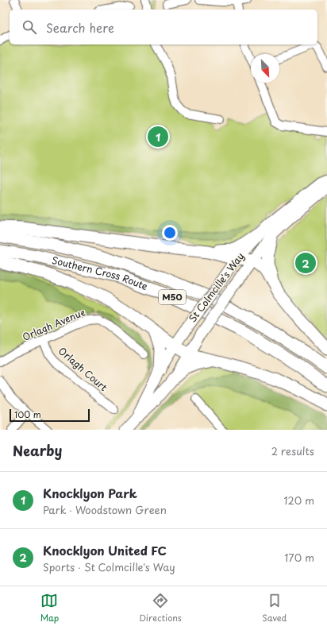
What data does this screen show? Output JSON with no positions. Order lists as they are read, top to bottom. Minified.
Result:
{"streets":{"highway":["Southern Cross Route","M50"],"main road":["St Colmcille's Way"],"street":["Orlagh Avenue","Orlagh Court"]},"crossings":[["Orlagh Avenue","Orlagh Court"]],"scale_bar":"100 m","north":"bottom right","page":{"search":"Search here","pins":["1","2"],"scale":"100 m","heading":["Nearby","2 results"],"list":[{"mark":"1","name":"Knocklyon Park","note":"Park · Woodstown Green","value":"120 m"},{"mark":"2","name":"Knocklyon United FC","note":"Sports · St Colmcille's Way","value":"170 m"}],"nav":["Map","Directions","Saved"]}}
